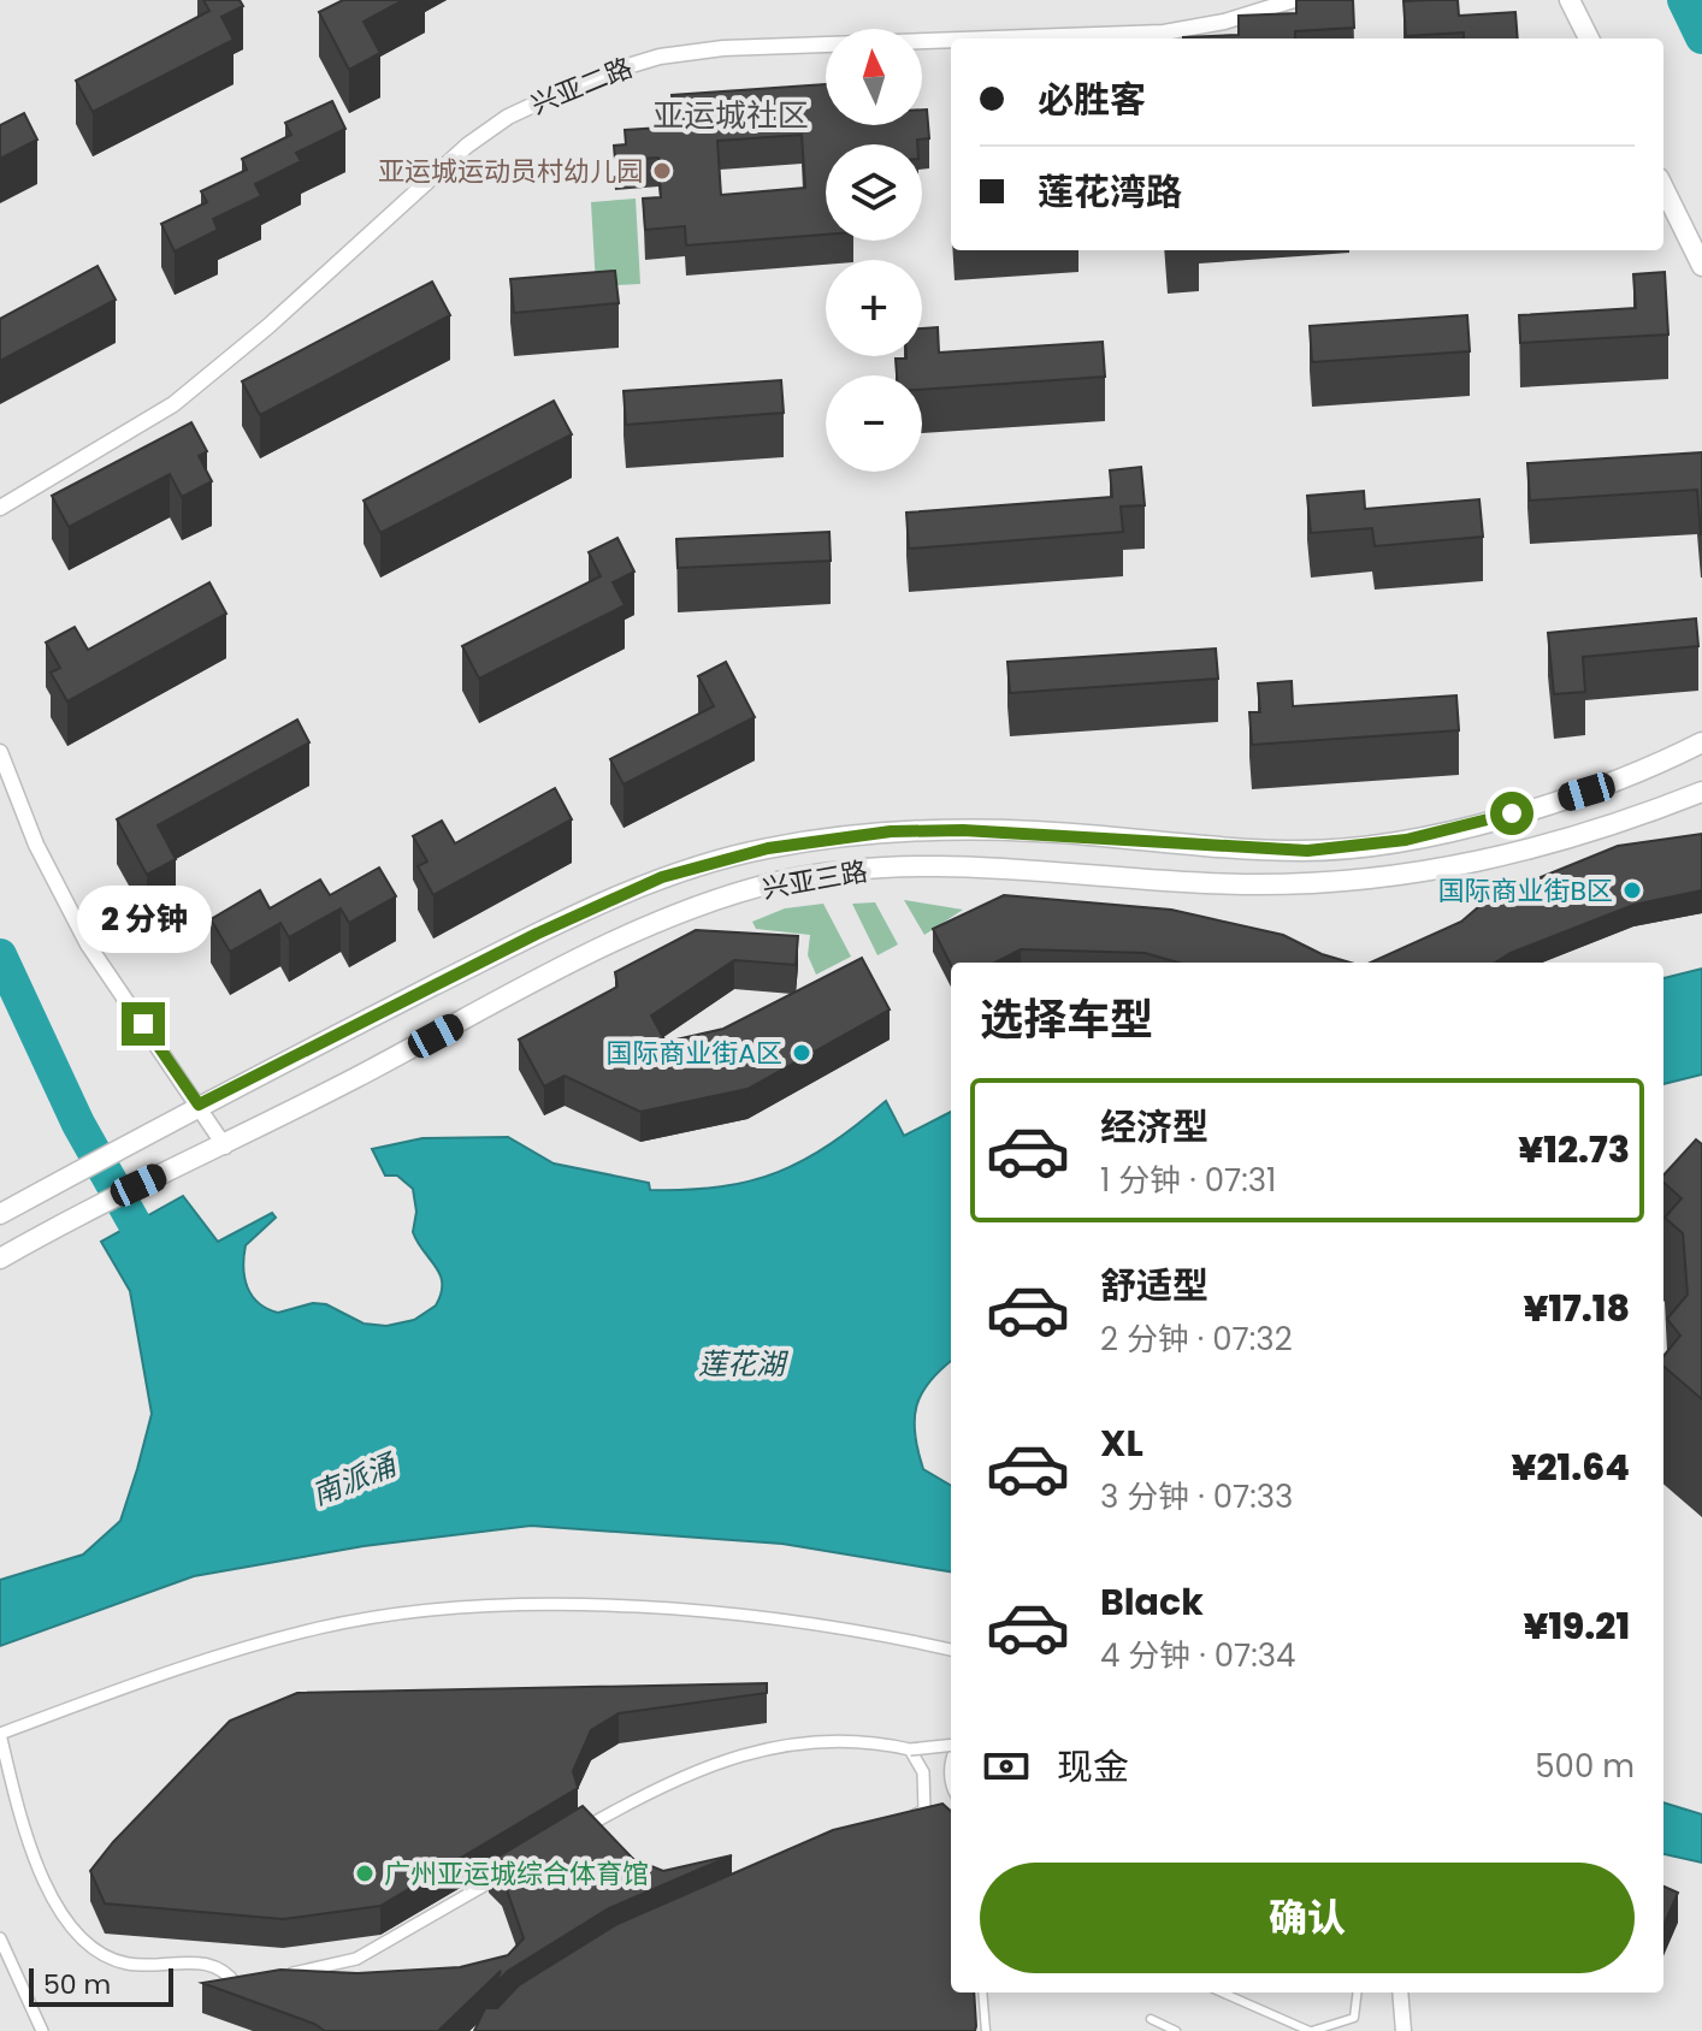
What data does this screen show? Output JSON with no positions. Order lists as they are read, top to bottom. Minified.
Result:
{"streets":{"street":["兴亚二路","兴亚三路"]},"districts":["亚运城社区"],"water":["莲花湖","南派涌"],"places":["亚运城运动员村幼儿园","国际商业街B区","国际商业街A区","广州亚运城综合体育馆"],"scale_bar":"50 m","north":"top","page":{"map_buttons":["+","−"],"banner":["必胜客","莲花湾路"],"bubble":"2 分钟","heading":"选择车型","list":[{"name":"经济型","note":"1 分钟 · 07:31","value":"¥12.73"},{"name":"舒适型","note":"2 分钟 · 07:32","value":"¥17.18"},{"name":"XL","note":"3 分钟 · 07:33","value":"¥21.64"},{"name":"Black","note":"4 分钟 · 07:34","value":"¥19.21"}],"pay":["现金","500 m"],"buttons":"确认","scale":"50 m"}}
